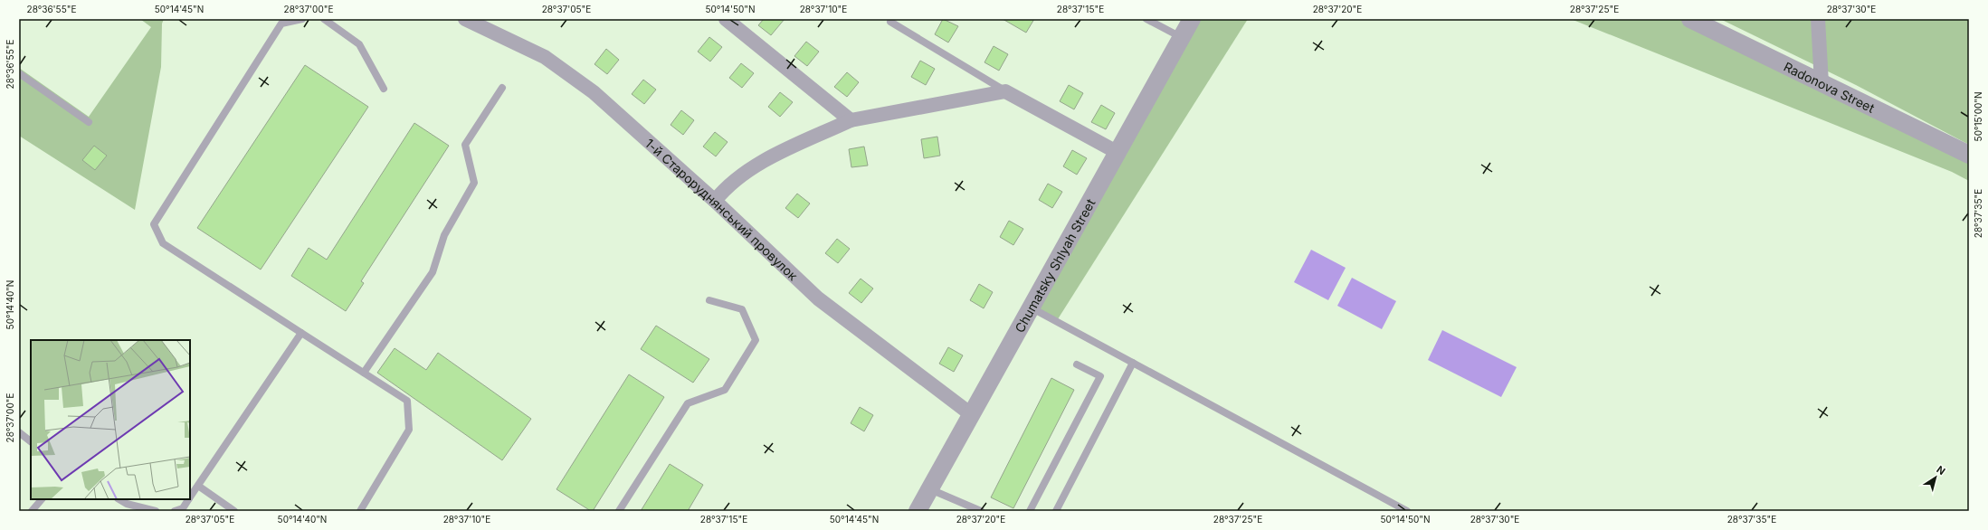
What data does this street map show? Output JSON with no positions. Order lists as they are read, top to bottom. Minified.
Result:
{"streets":{"street":["Radonova Street","1-й Староруднянський провулок","Chumatsky Shlyah Street"]},"crossings":[["1-й Староруднянський провулок","Chumatsky Shlyah Street"]],"north":"top right","coordinates":["28°36'55\"E","50°14'45\"N","28°37'00\"E","28°37'05\"E","50°14'50\"N","28°37'10\"E","28°37'15\"E","28°37'20\"E","28°37'25\"E","28°37'30\"E","50°15'00\"N","28°37'35\"E","50°14'40\"N"]}
